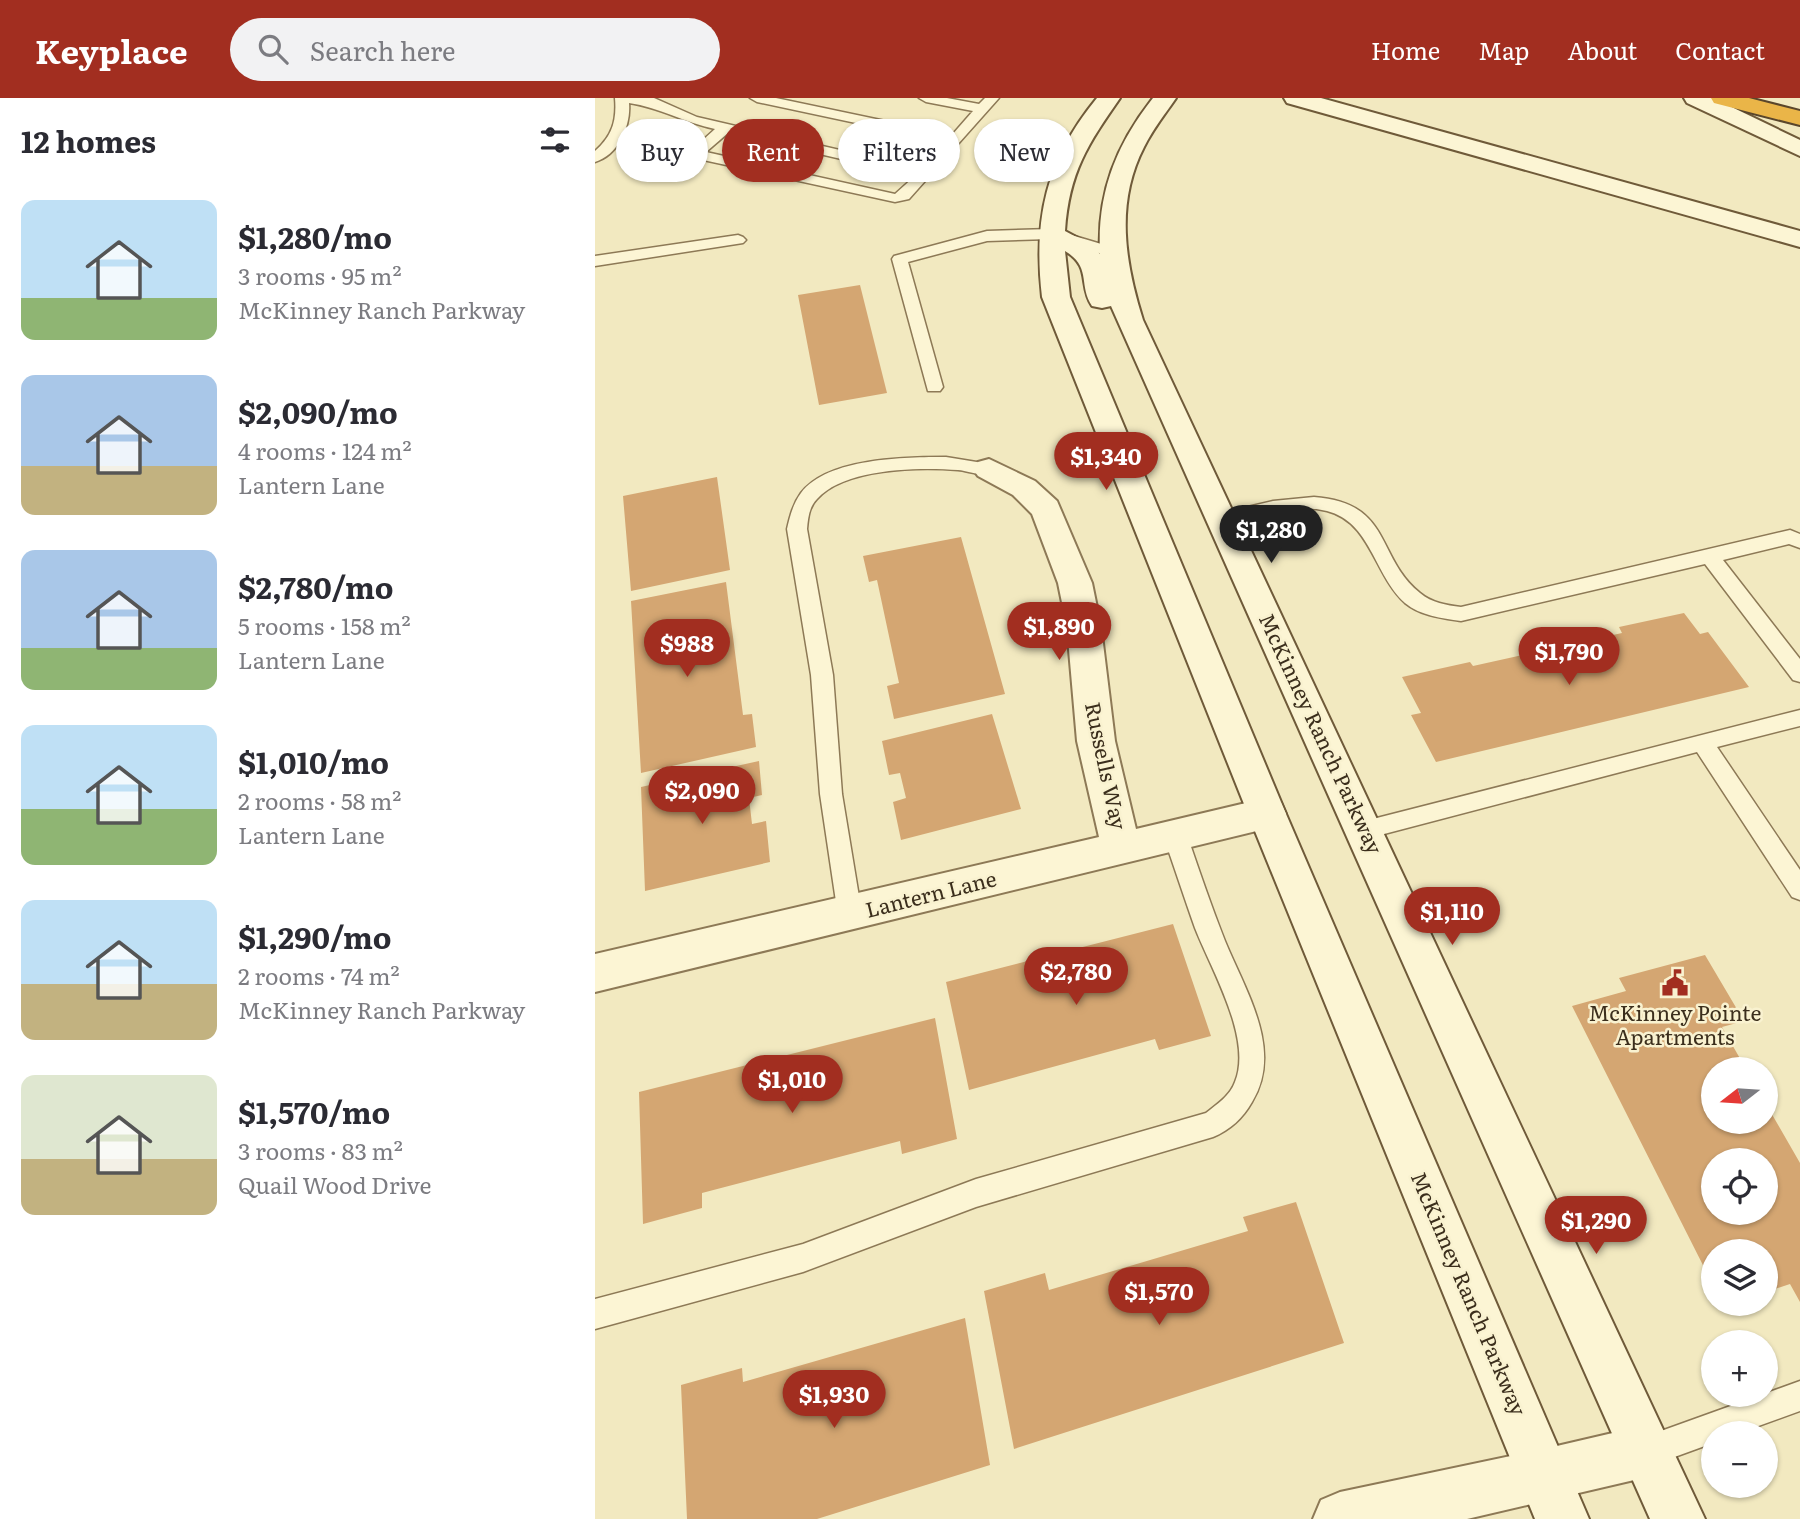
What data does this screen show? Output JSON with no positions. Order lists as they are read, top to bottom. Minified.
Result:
{"streets":{"main road":["McKinney Ranch Parkway","Russells Way","Lantern Lane"]},"crossings":[["McKinney Ranch Parkway","Lantern Lane"],["Russells Way","Lantern Lane"]],"places":{"public building":["McKinney Pointe Apartments"]},"north":"left","page":{"header":"Keyplace","search":"Search here","nav":["Home","Map","About","Contact"],"heading":"12 homes","chip":["Buy","Rent","Filters","New"],"list":[{"name":"$1,280/mo","note":"3 rooms · 95 m² · McKinney Ranch Parkway"},{"name":"$2,090/mo","note":"4 rooms · 124 m² · Lantern Lane"},{"name":"$2,780/mo","note":"5 rooms · 158 m² · Lantern Lane"},{"name":"$1,010/mo","note":"2 rooms · 58 m² · Lantern Lane"},{"name":"$1,290/mo","note":"2 rooms · 74 m² · McKinney Ranch Parkway"},{"name":"$1,570/mo","note":"3 rooms · 83 m² · Quail Wood Drive"}],"price":["$1,340","$1,280","$1,890","$988","$1,790","$2,090","$1,110","$2,780","$1,010","$1,290","$1,570","$1,930"],"map_buttons":["+","−"]}}
